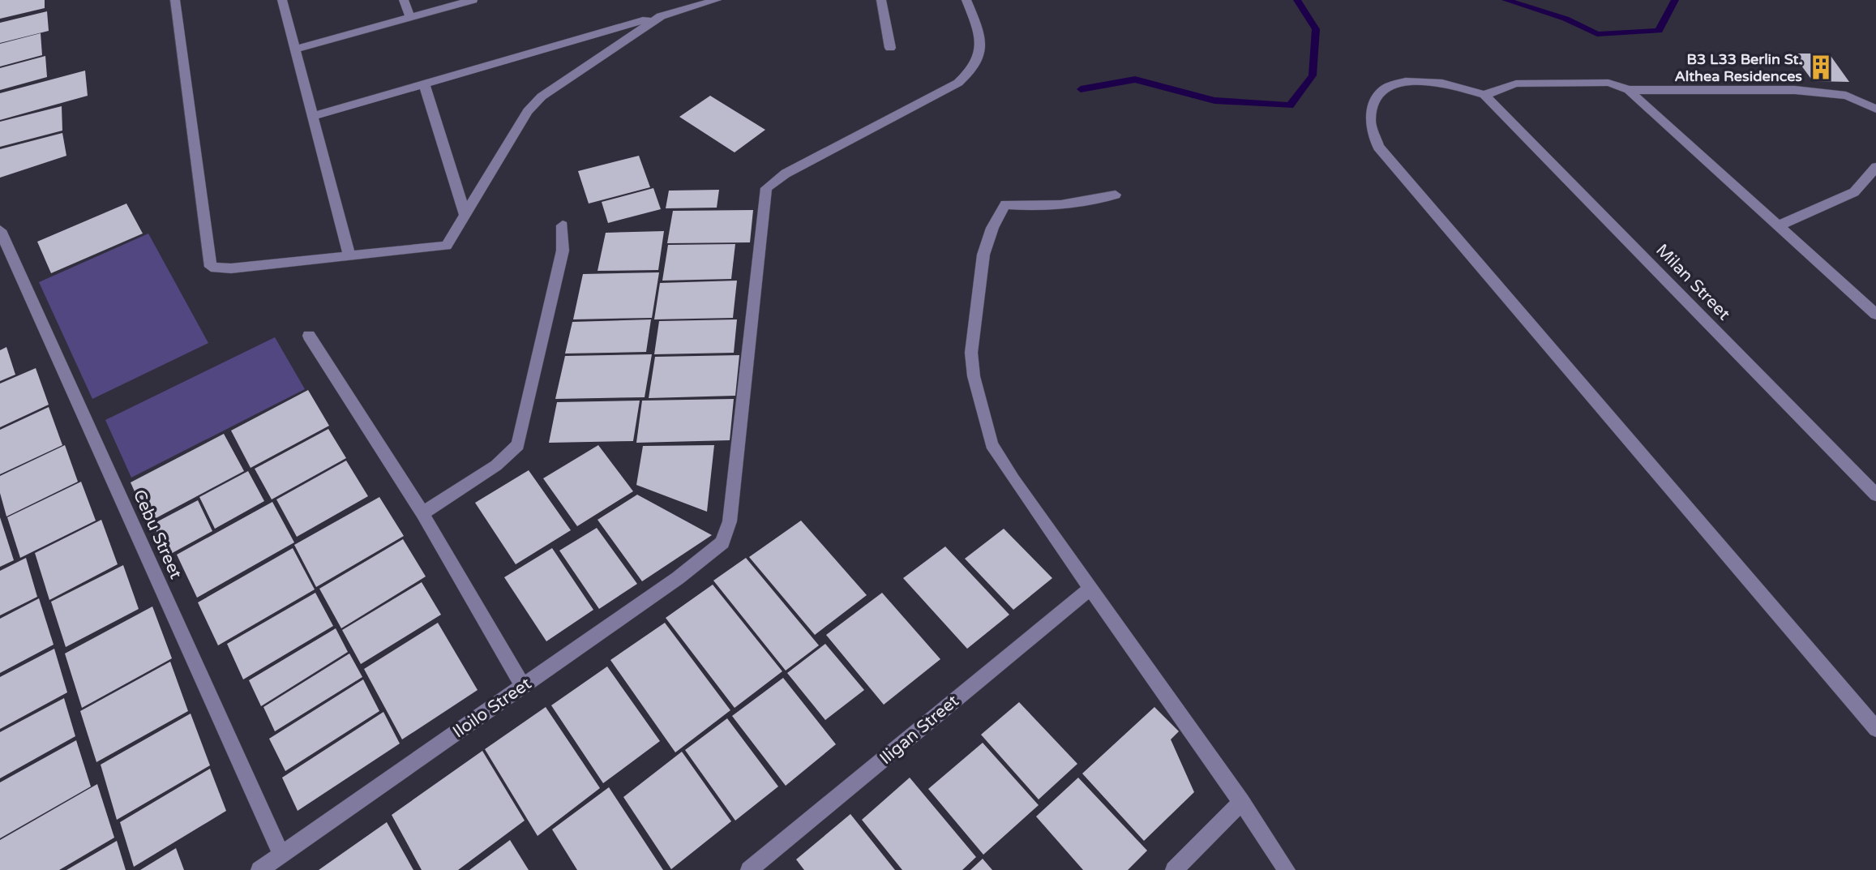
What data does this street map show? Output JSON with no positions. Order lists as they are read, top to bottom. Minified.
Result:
{"streets":{"street":["Milan Street","Cebu Street","Iloilo Street","Iligan Street"]},"crossings":[["Cebu Street","Iloilo Street"]],"places":{"building":["B3 L33 Berlin St. Althea Residences"]}}
